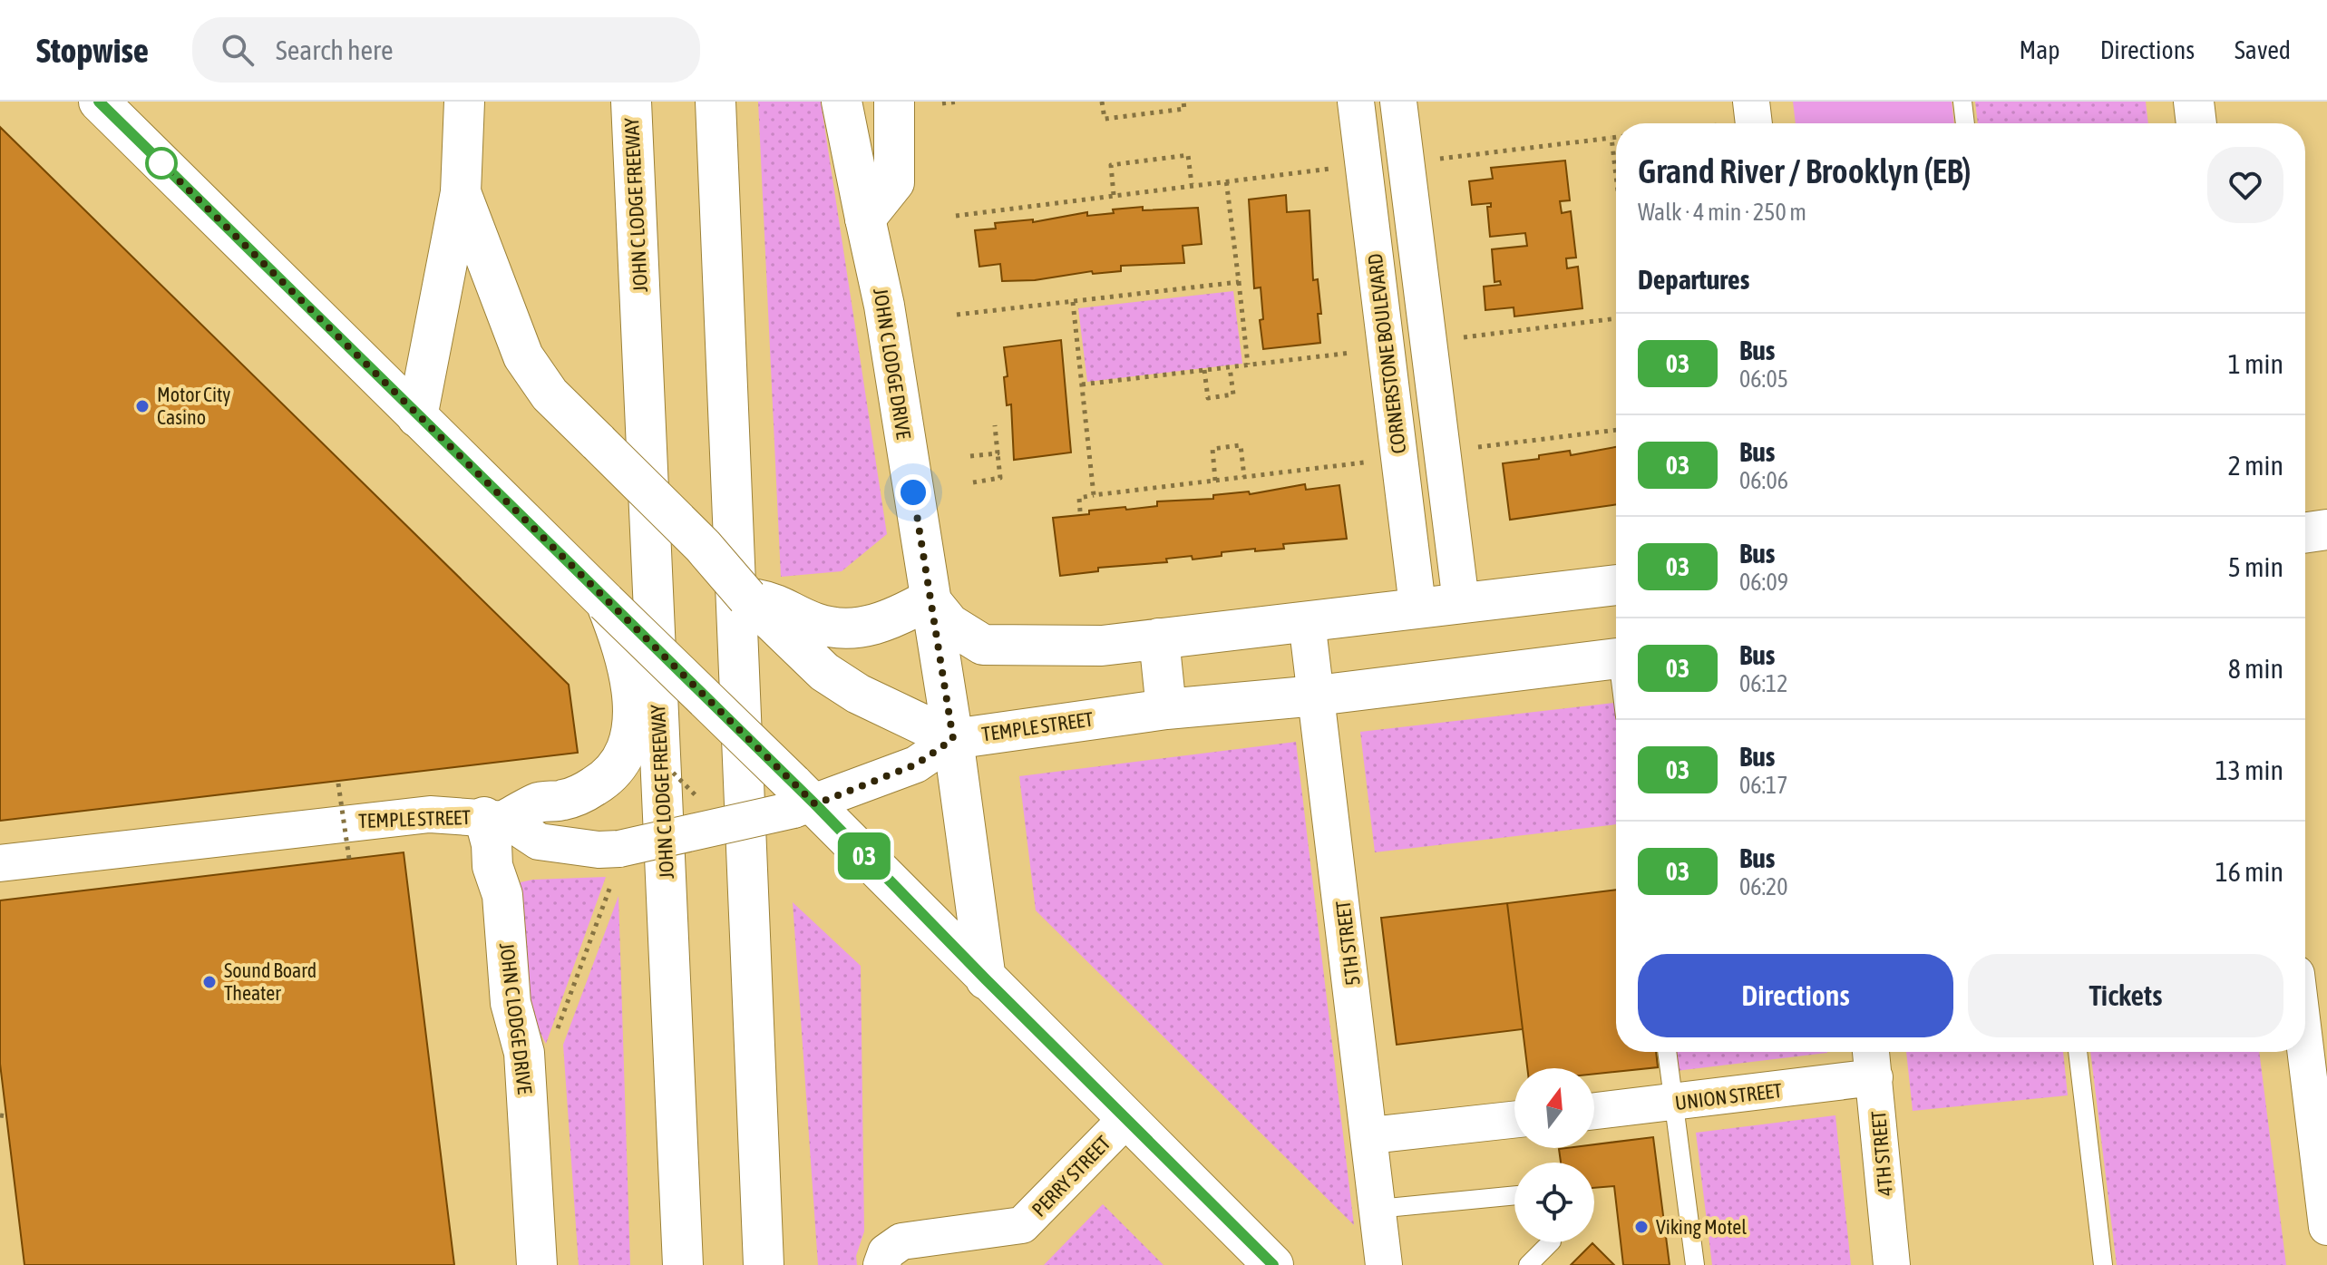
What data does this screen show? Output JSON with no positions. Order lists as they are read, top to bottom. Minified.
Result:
{"streets":{"main road":["JOHN C LODGE FREEWAY","JOHN C LODGE DRIVE","TEMPLE STREET"],"street":["CORNERSTONE BOULEVARD","5TH STREET","UNION STREET","4TH STREET","PERRY STREET"]},"crossings":[["JOHN C LODGE DRIVE","TEMPLE STREET"],["TEMPLE STREET","5TH STREET"],["UNION STREET","4TH STREET"]],"places":["Motor City Casino","Sound Board Theater","Viking Motel"],"lines":["bus line 03"],"north":"top","page":{"header":"Stopwise","search":"Search here","nav":["Map","Directions","Saved"],"on_map":"03","heading":[["Grand River / Brooklyn (EB)","Walk · 4 min · 250 m"],"Departures"],"list":[{"mark":"03","name":"Bus","note":"06:05","value":"1 min"},{"mark":"03","name":"Bus","note":"06:06","value":"2 min"},{"mark":"03","name":"Bus","note":"06:09","value":"5 min"},{"mark":"03","name":"Bus","note":"06:12","value":"8 min"},{"mark":"03","name":"Bus","note":"06:17","value":"13 min"},{"mark":"03","name":"Bus","note":"06:20","value":"16 min"}],"buttons":["Directions","Tickets"]}}
